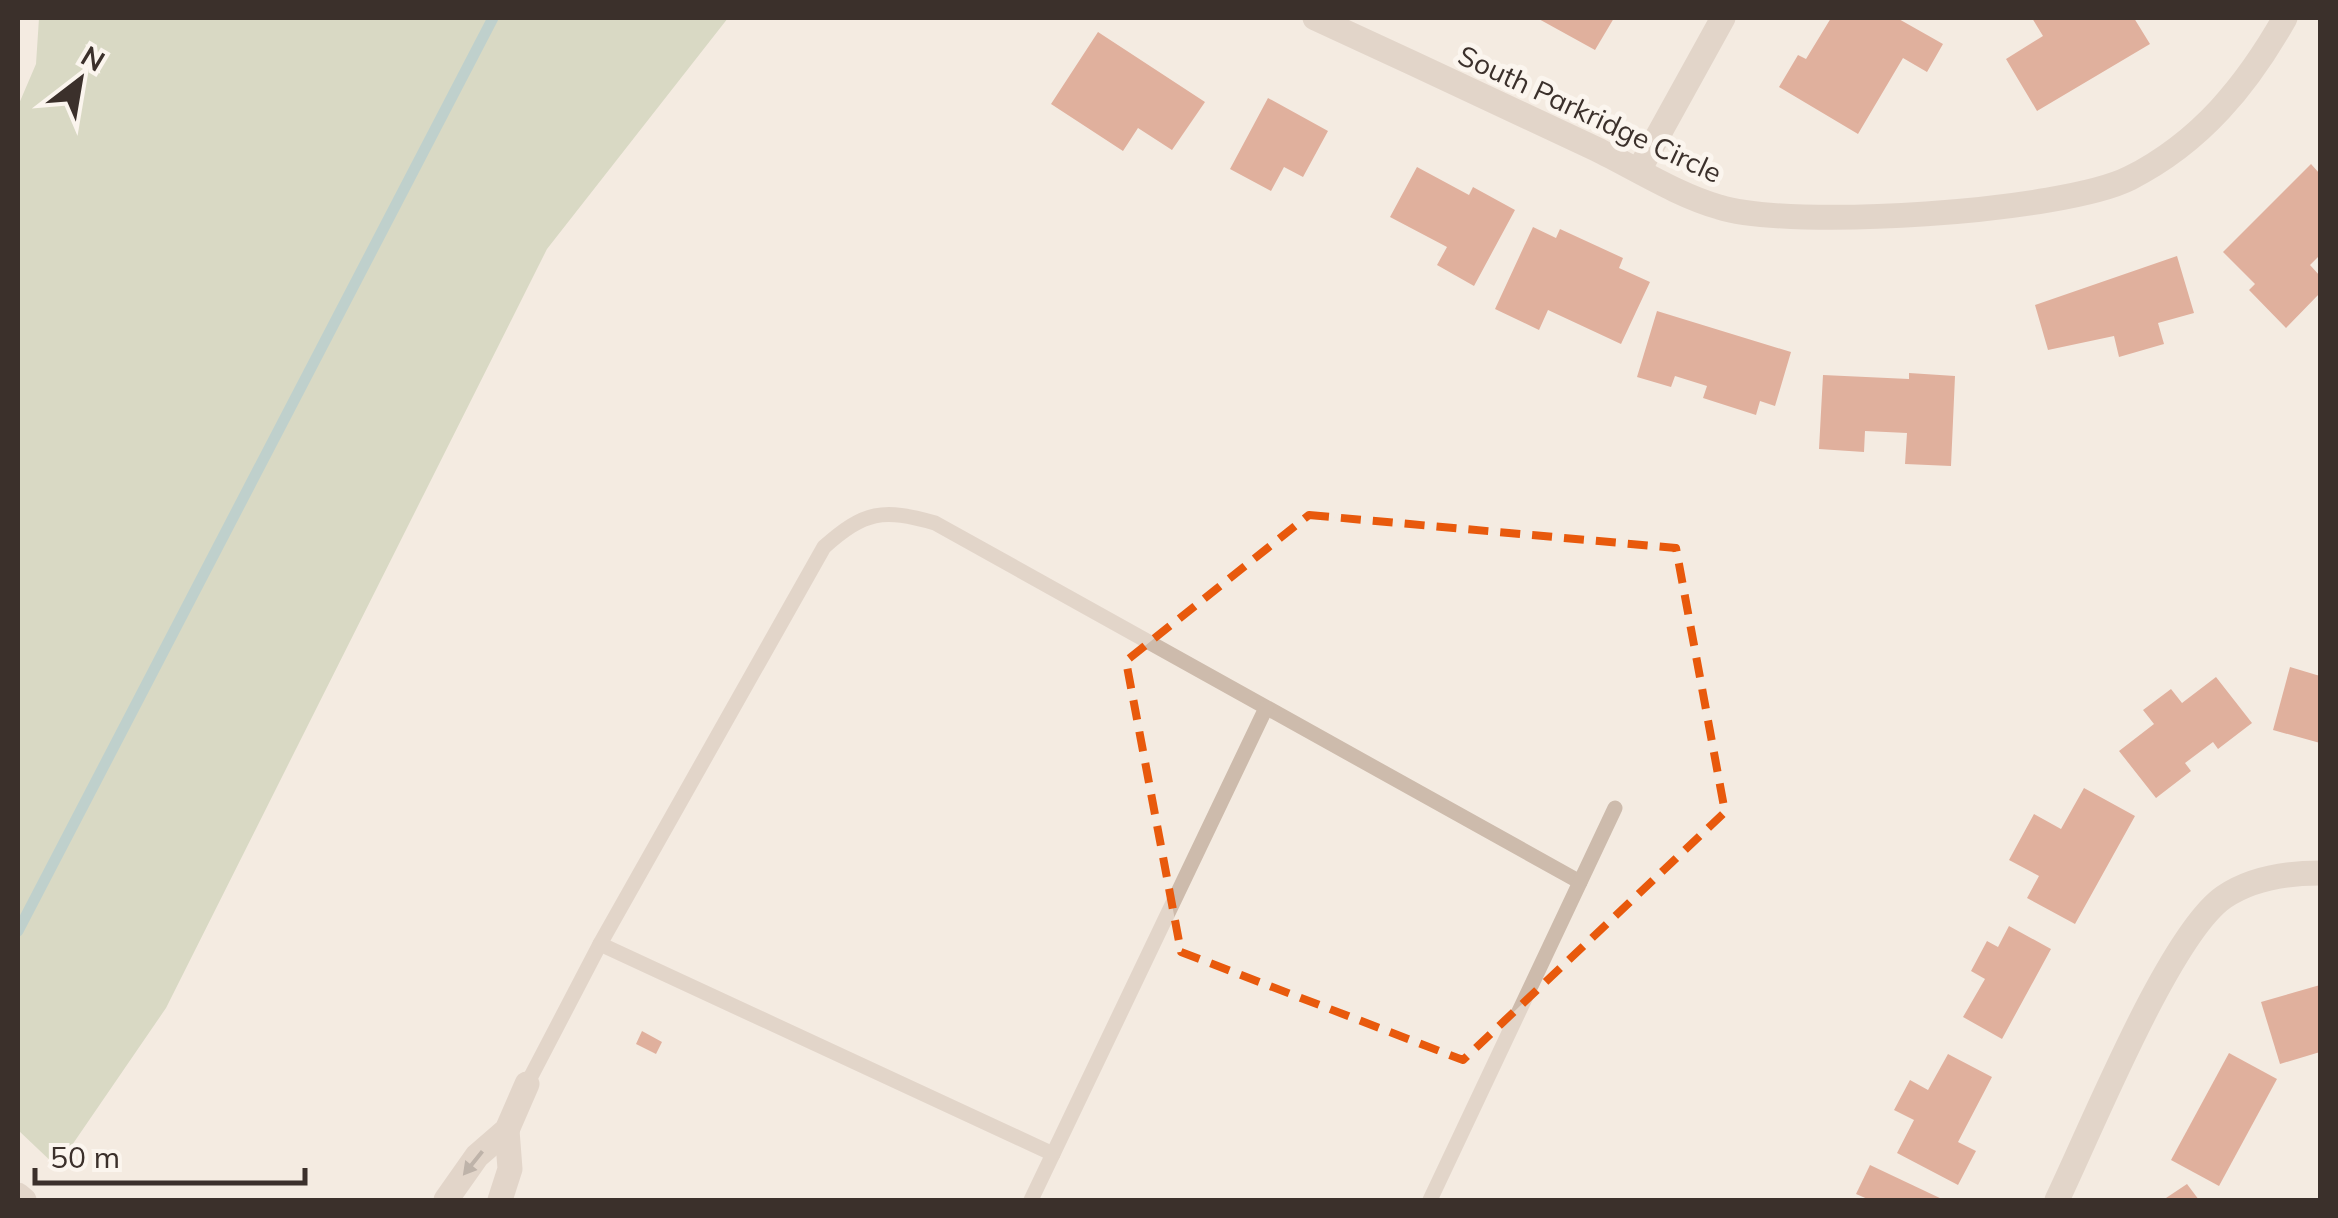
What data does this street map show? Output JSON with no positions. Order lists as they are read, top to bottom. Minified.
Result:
{"streets":{"street":["South Parkridge Circle"]},"scale_bar":"50 m","north":"top right"}
